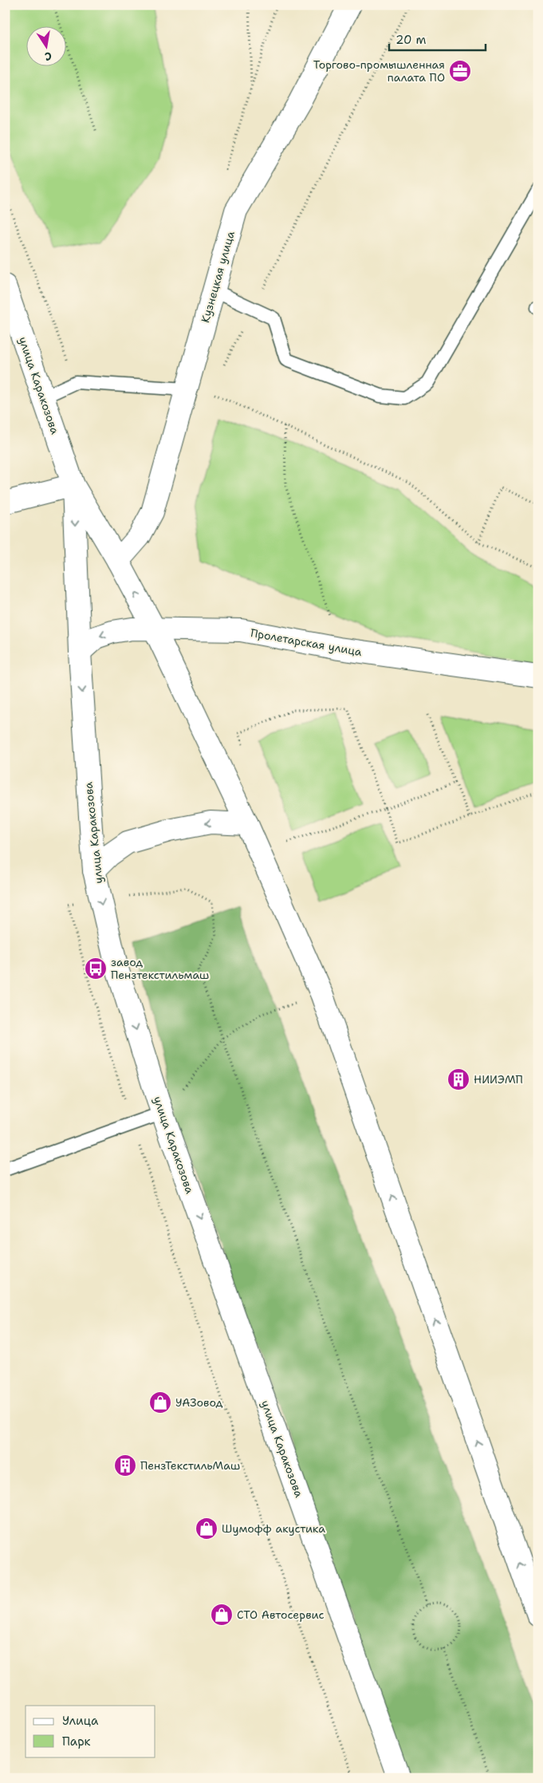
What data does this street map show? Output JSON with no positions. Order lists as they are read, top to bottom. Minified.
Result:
{"streets":{"main road":["Кузнецкая улица","улица Каракозова","Пролетарская улица"]},"crossings":[["Кузнецкая улица","улица Каракозова"],["улица Каракозова","Пролетарская улица"]],"places":{"office":["Торгово-промышленная палата ПО"],"bus stop":["завод Пензтекстильмаш"],"building":["НИИЭМП","ПензТекстильМаш"],"shop":["УАЗовод","Шумофф акустика","СТО Автосервис"]},"legend":["Улица","Парк"],"scale_bar":"20 m","north":"bottom"}
